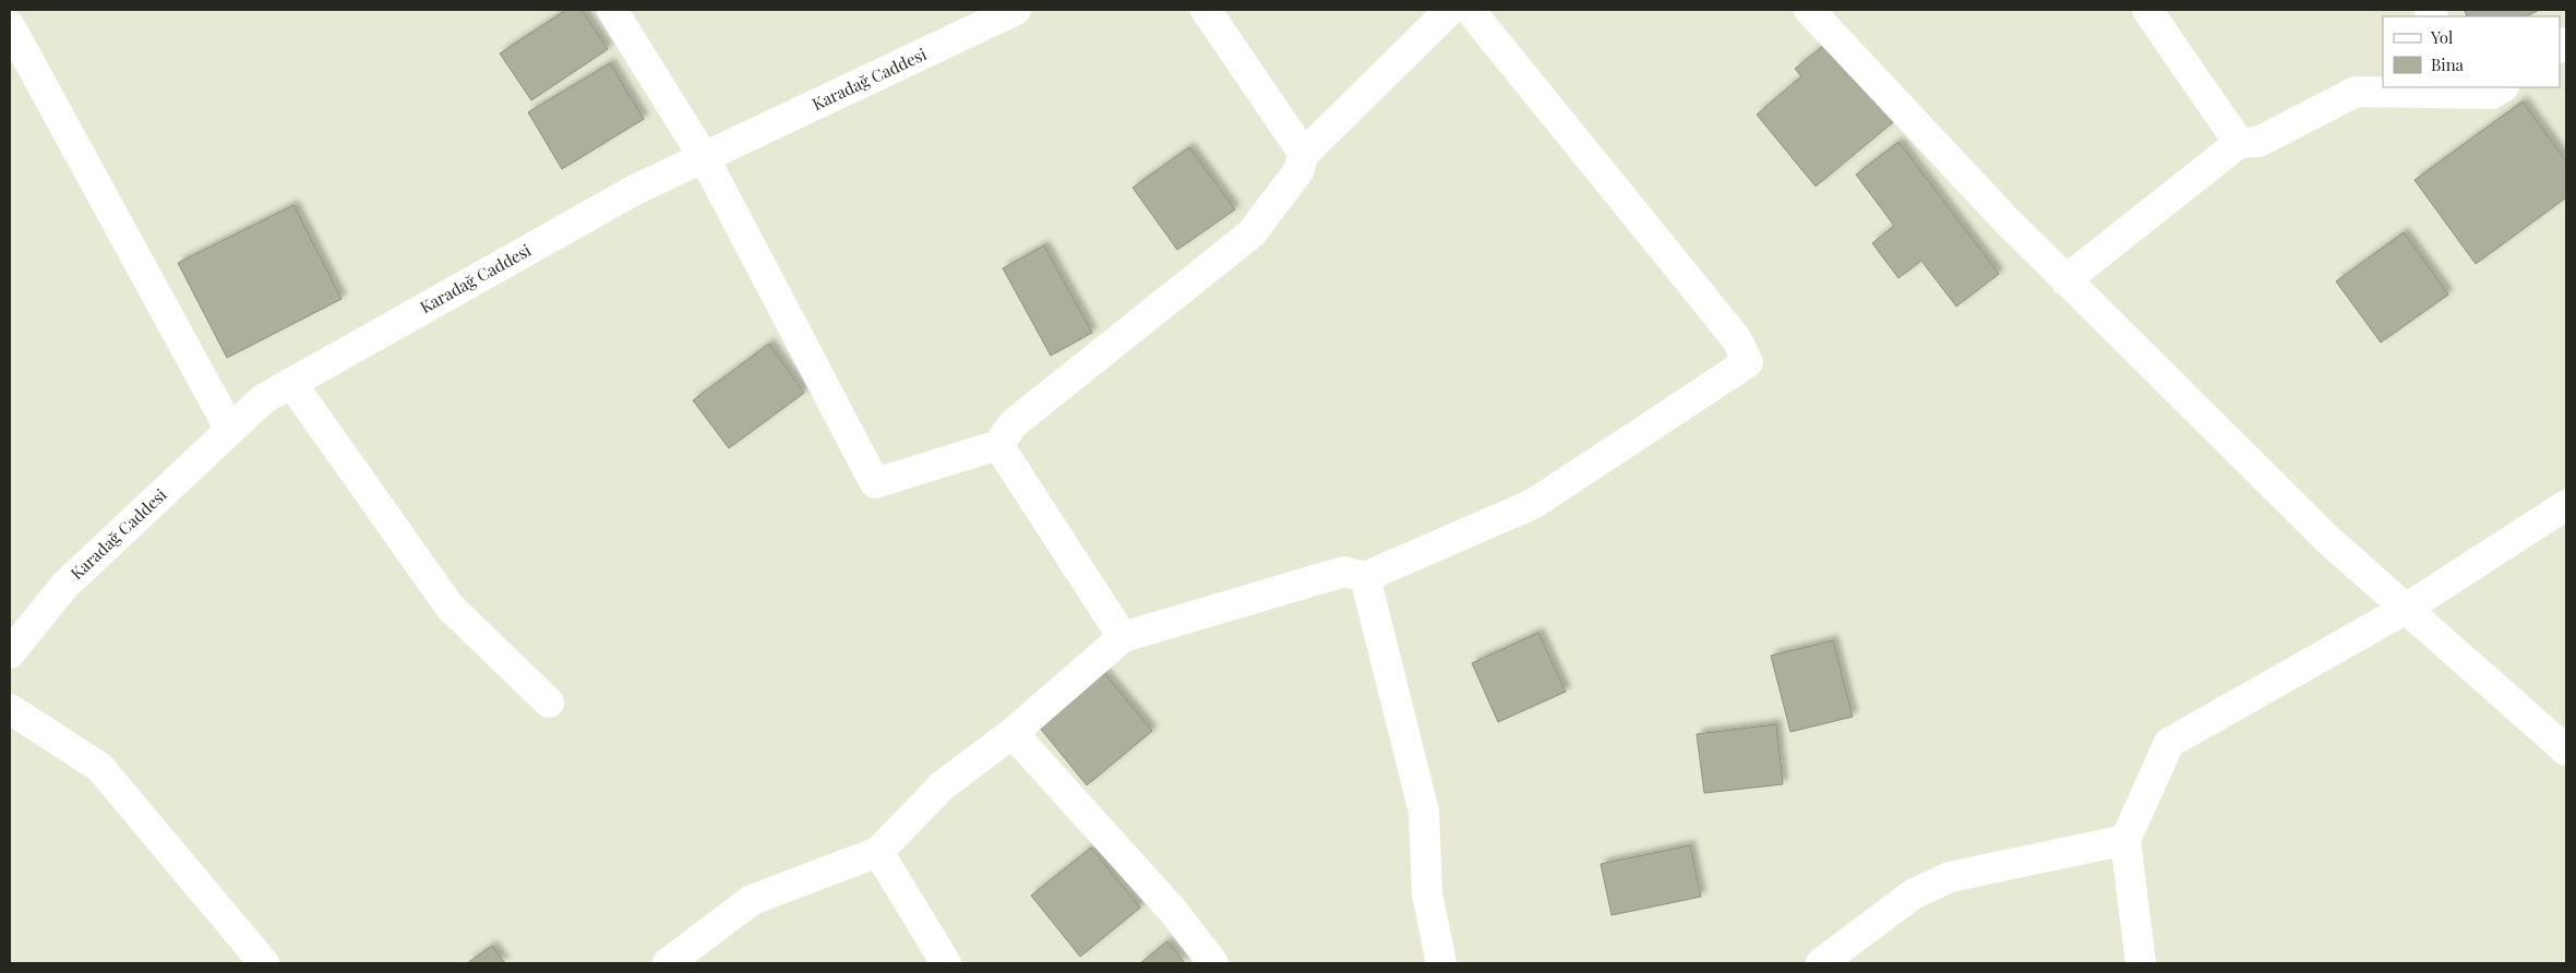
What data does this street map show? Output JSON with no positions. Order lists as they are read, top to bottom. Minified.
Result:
{"streets":{"street":["Karadağ Caddesi"]},"legend":["Yol","Bina"]}
